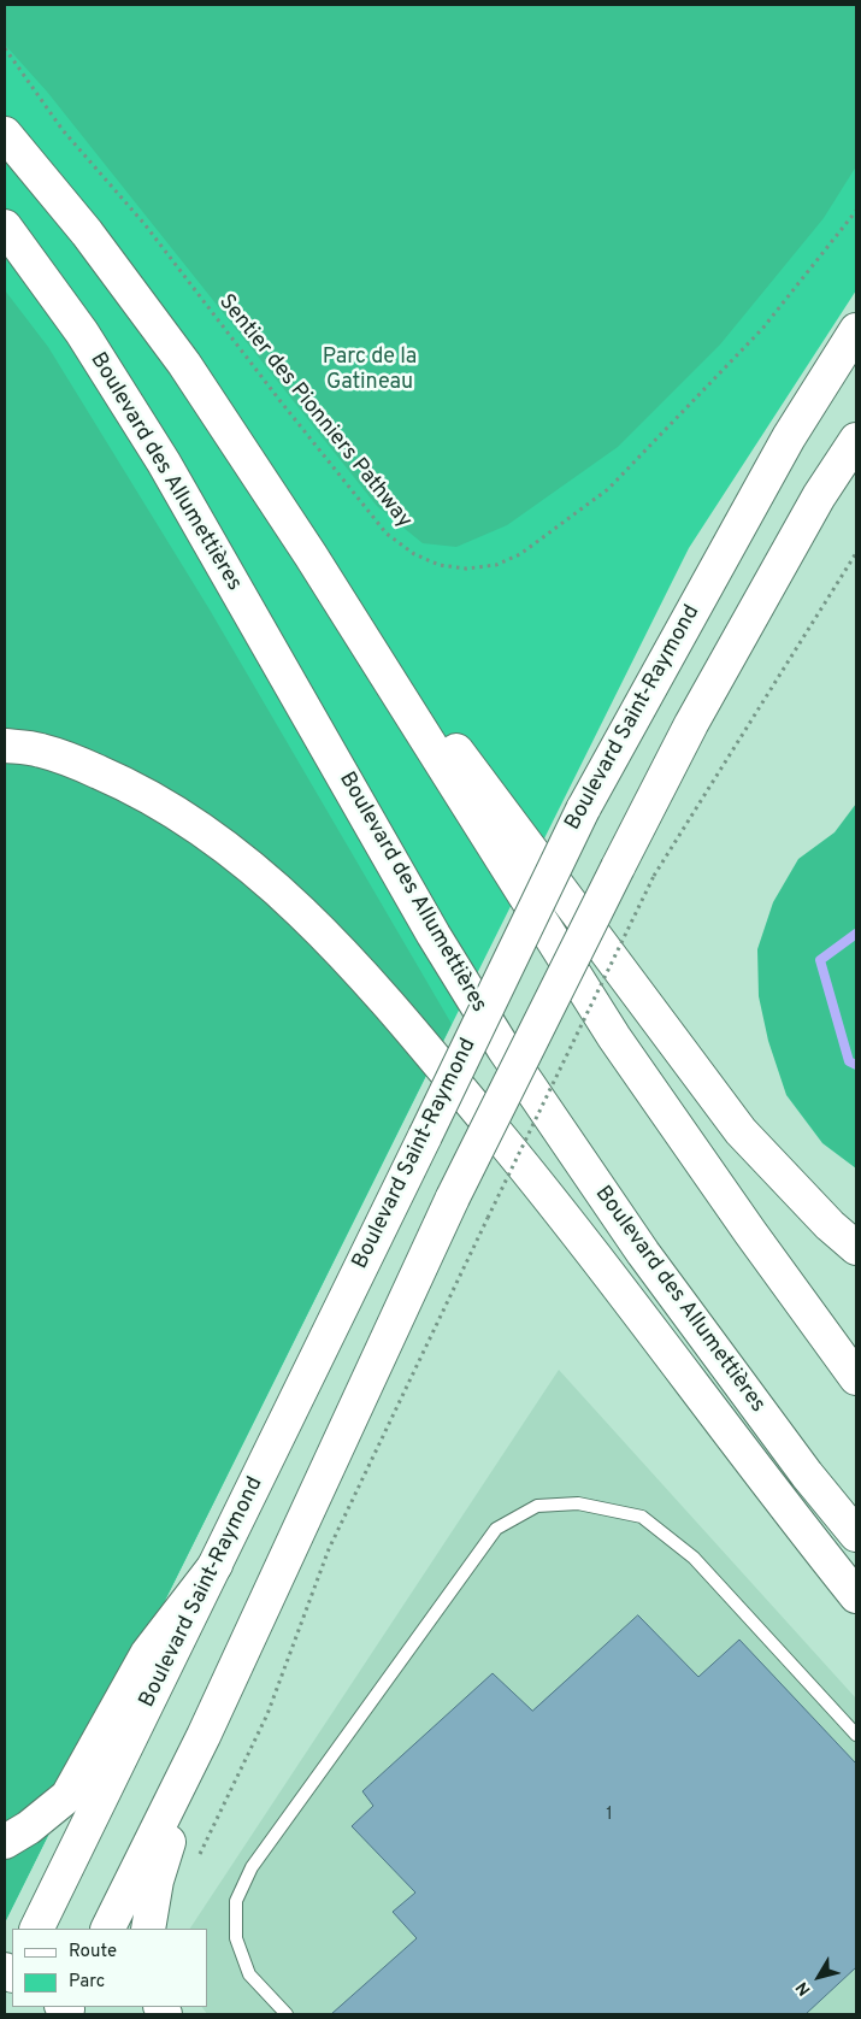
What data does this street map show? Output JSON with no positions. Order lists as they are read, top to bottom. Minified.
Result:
{"streets":{"main road":["Boulevard des Allumettières","Boulevard Saint-Raymond"],"path":["Sentier des Pionniers Pathway"]},"parks":["Parc de la Gatineau"],"house_numbers":["1"],"legend":["Route","Parc"],"north":"bottom left"}
